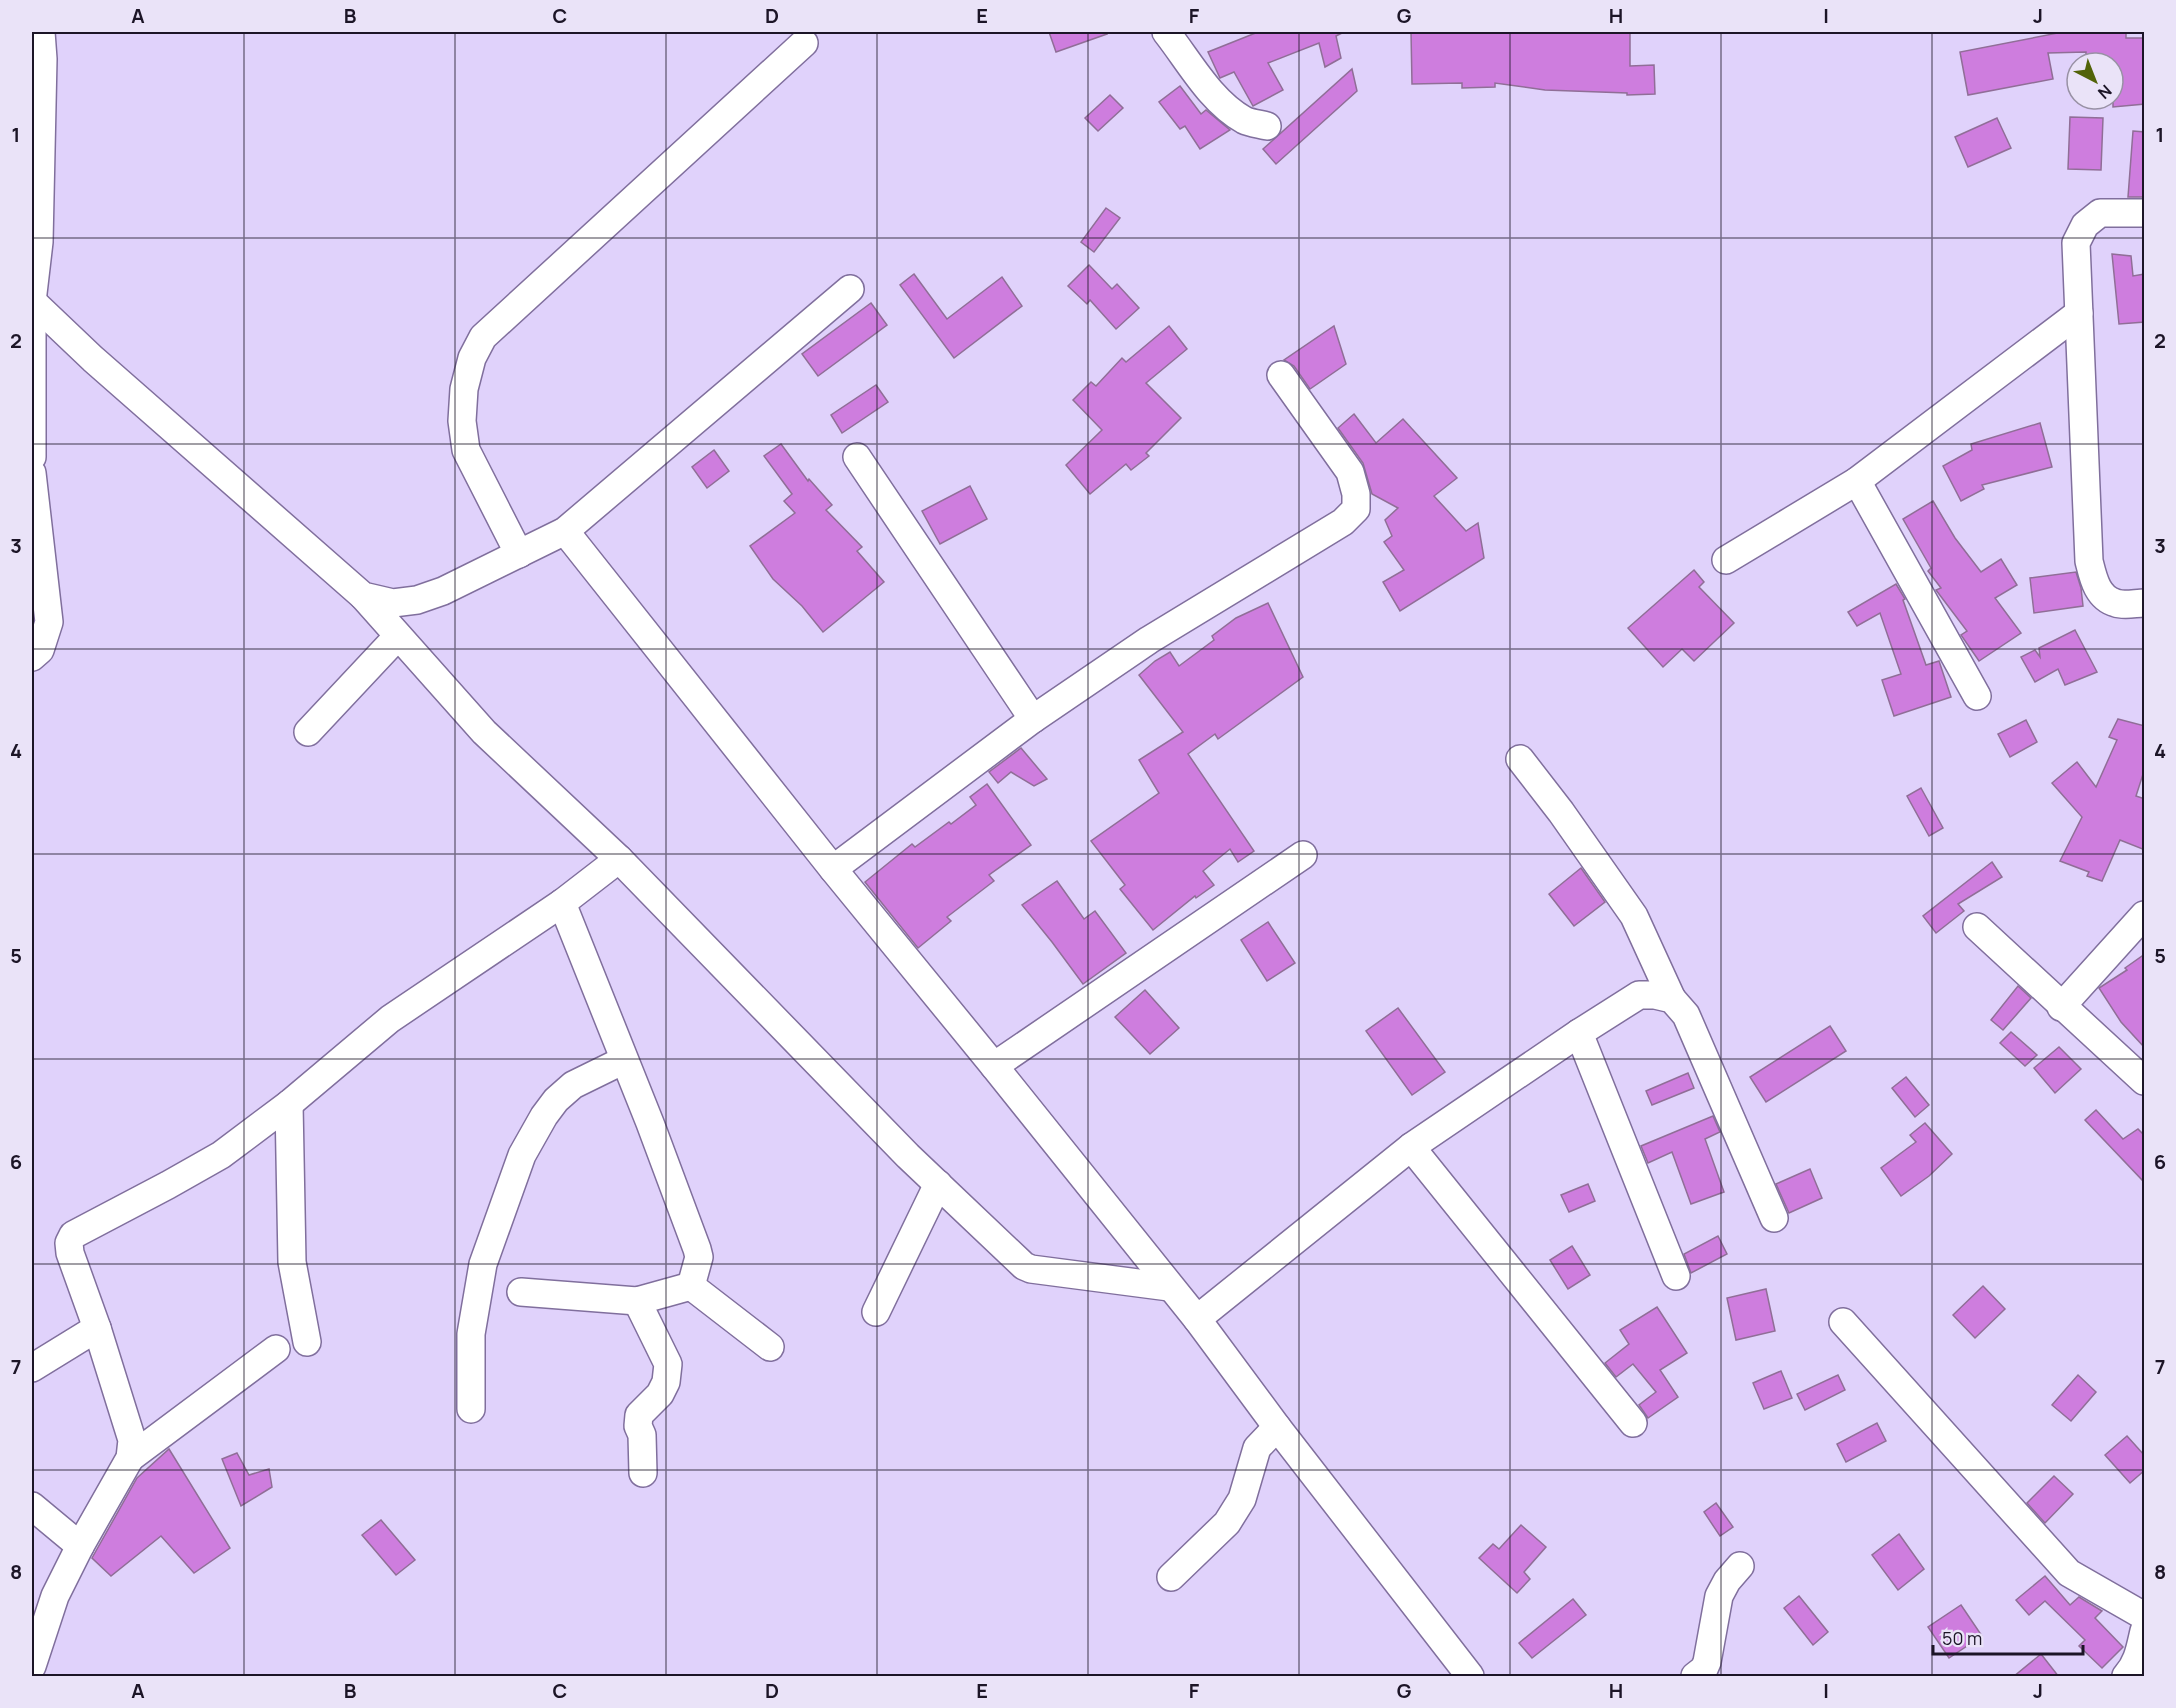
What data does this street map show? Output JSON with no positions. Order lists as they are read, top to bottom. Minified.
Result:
{"scale_bar":"50 m","north":"bottom right","grid":{"columns":["A","B","C","D","E","F","G","H","I","J"],"rows":["1","2","3","4","5","6","7","8"]}}
